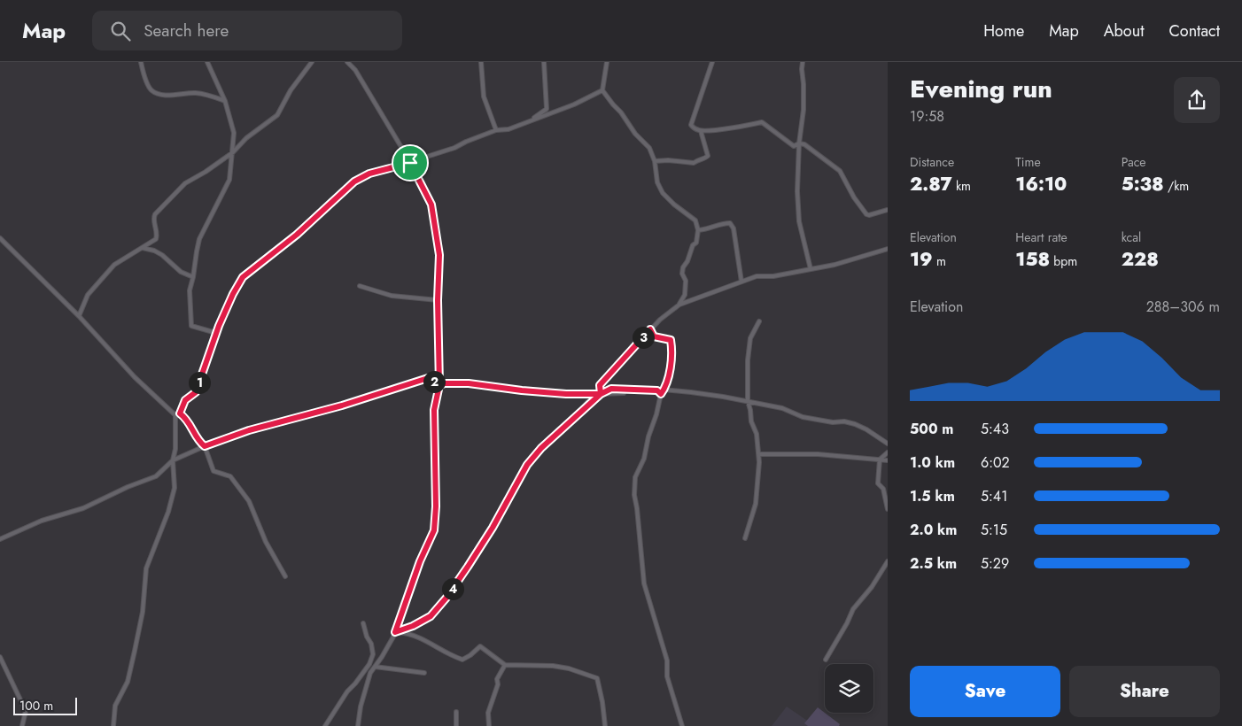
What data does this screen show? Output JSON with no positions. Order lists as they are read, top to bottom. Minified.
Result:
{"scale_bar":"100 m","page":{"header":"Map","search":"Search here","nav":["Home","Map","About","Contact"],"heading":["Evening run","19:58"],"stats":[["Distance","2.87 km"],["Time","16:10"],["Pace","5:38 /km"],["Elevation","19 m"],["Heart rate","158 bpm"],["kcal","228"]],"chart":["Elevation","288–306 m"],"pins":["3","2","1","4"],"list":[{"name":"500 m","note":"5:43"},{"name":"1.0 km","note":"6:02"},{"name":"1.5 km","note":"5:41"},{"name":"2.0 km","note":"5:15"},{"name":"2.5 km","note":"5:29"}],"buttons":["Save","Share"],"scale":"100 m"}}
